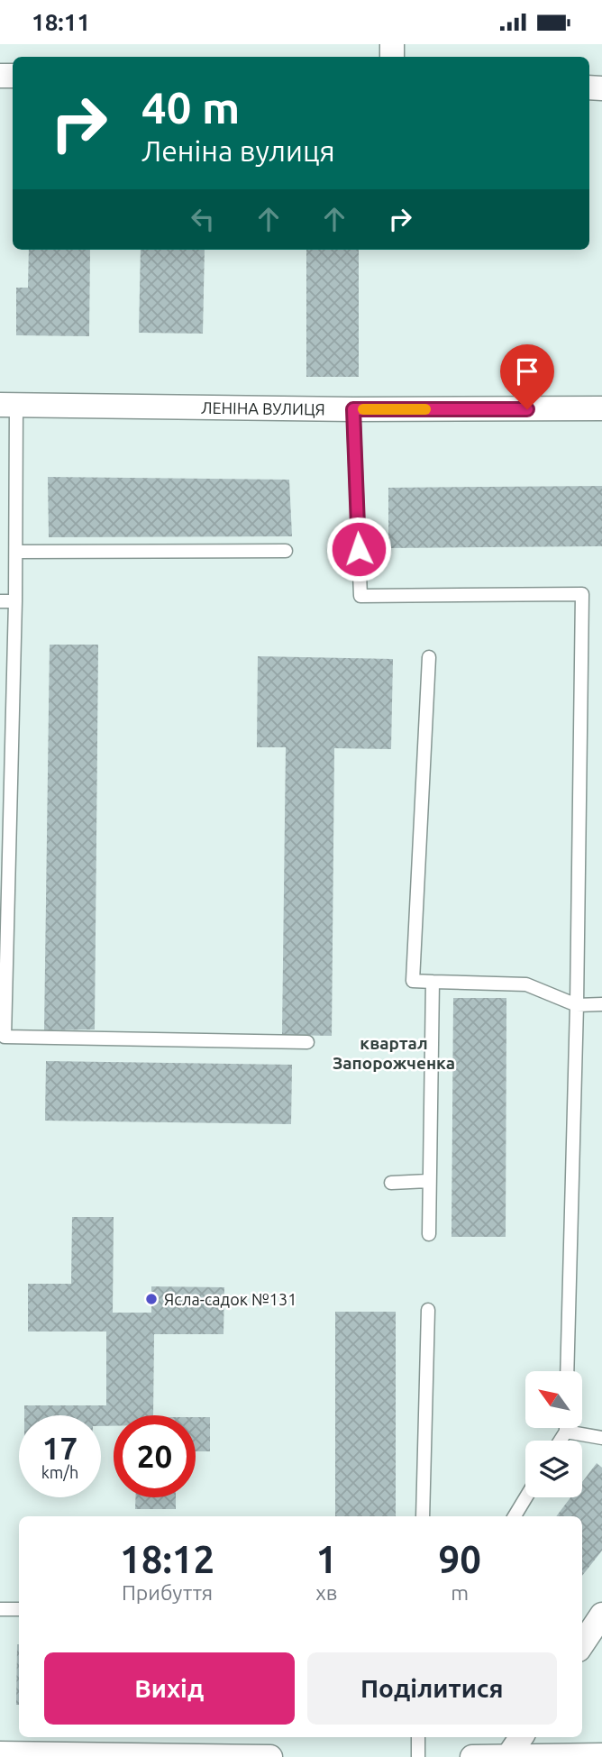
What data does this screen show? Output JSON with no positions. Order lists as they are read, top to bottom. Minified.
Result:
{"streets":{"street":["ЛЕНІНА ВУЛИЦЯ"]},"districts":["квартал Запорожченка"],"places":["Ясла-садок №131"],"north":"top left","page":{"status":"18:11","turn":["40 m","Леніна вулиця"],"speed":"17 km/h","limit":"20","eta":["18:12","Прибуття","1","хв","90","m"],"buttons":["Вихід","Поділитися"]}}
